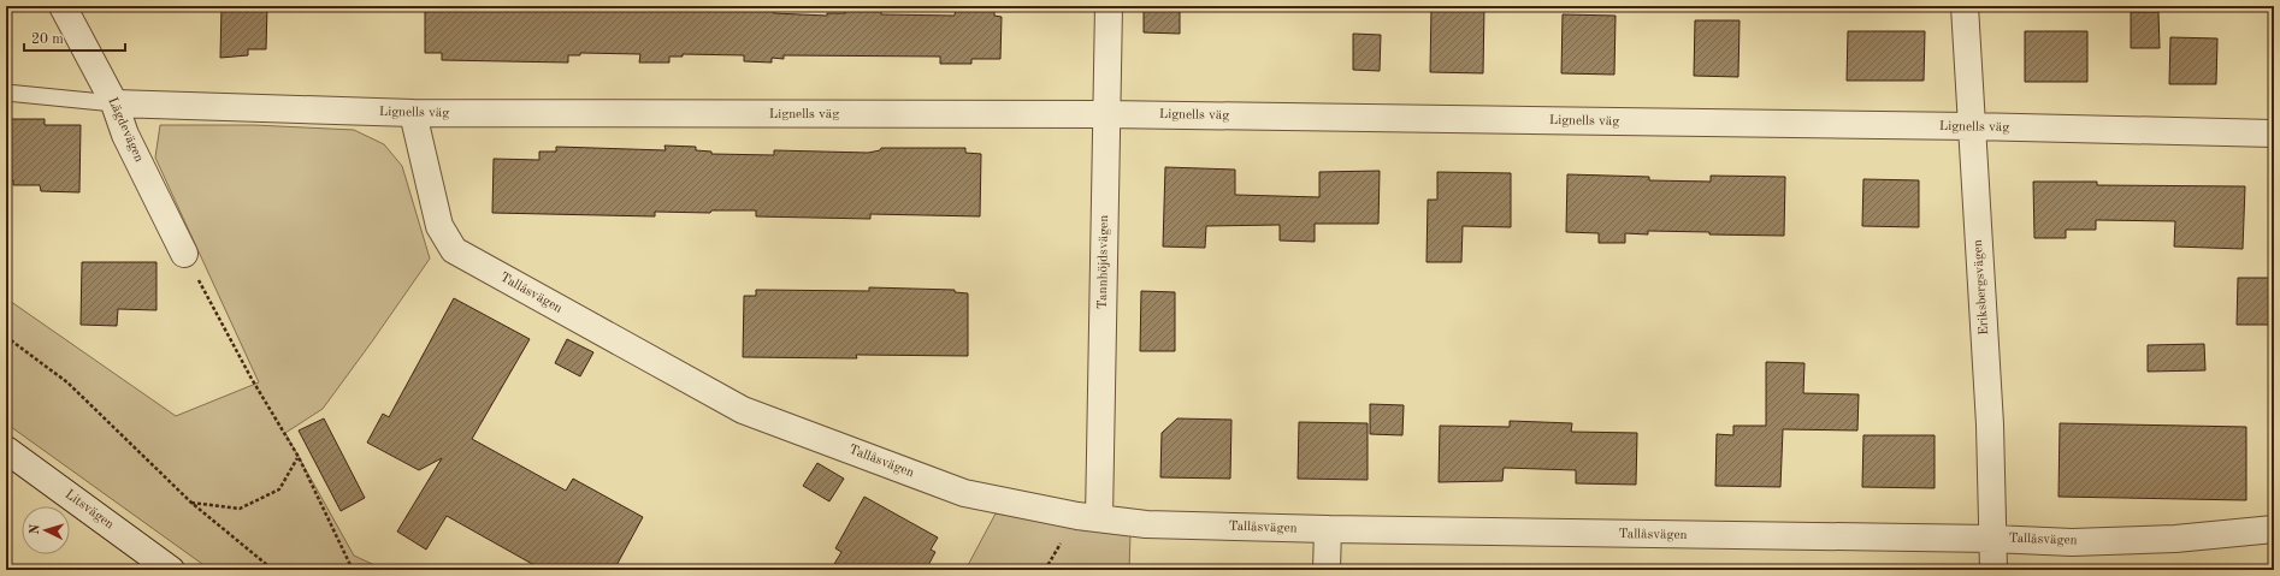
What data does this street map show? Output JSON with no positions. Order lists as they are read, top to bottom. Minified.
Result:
{"streets":{"street":["Lignells väg","Lägdevägen","Tannhöjdsvägen","Eriksbergsvägen","Tallåsvägen","Litsvägen"]},"crossings":[["Lignells väg","Lägdevägen"],["Lignells väg","Tannhöjdsvägen"],["Lignells väg","Eriksbergsvägen"],["Lignells väg","Tallåsvägen"],["Tannhöjdsvägen","Tallåsvägen"],["Eriksbergsvägen","Tallåsvägen"]],"scale_bar":"20 m","north":"left"}
